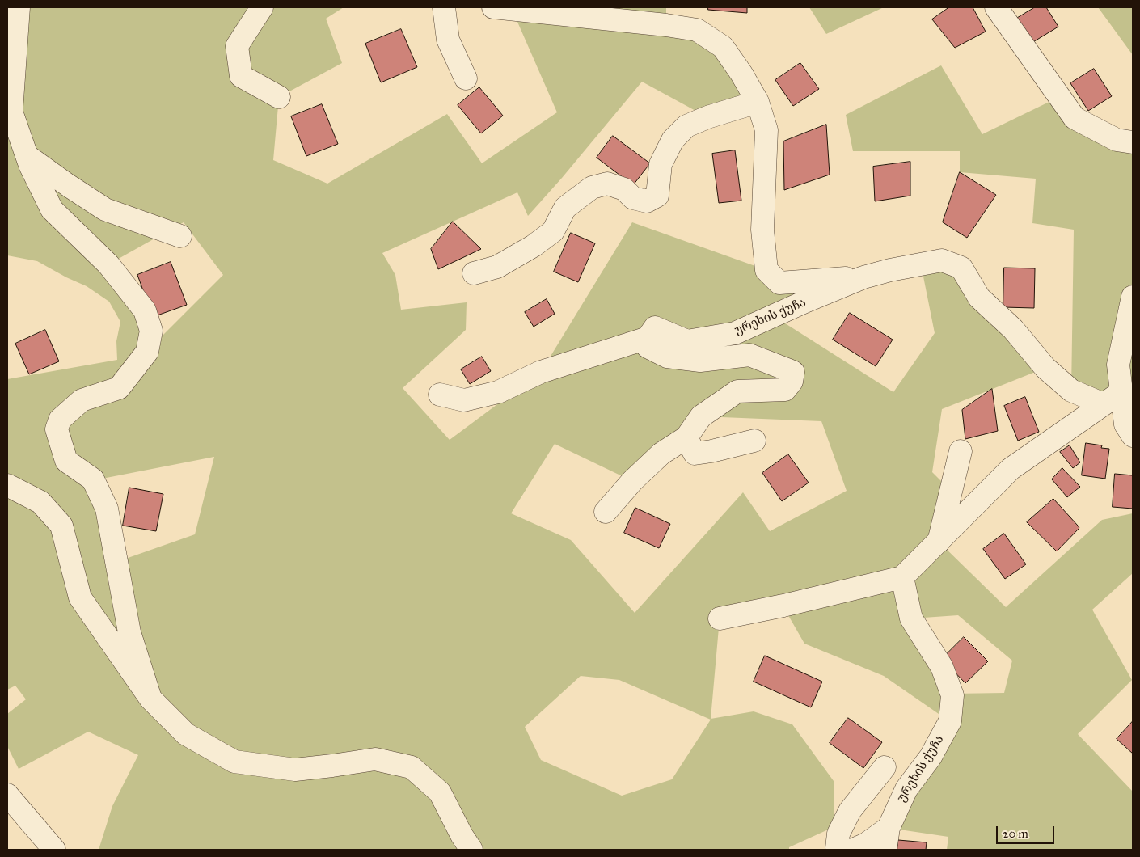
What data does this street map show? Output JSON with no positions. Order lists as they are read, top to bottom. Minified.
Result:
{"streets":{"street":["ურეხის ქუჩა"]},"scale_bar":"20 m"}
